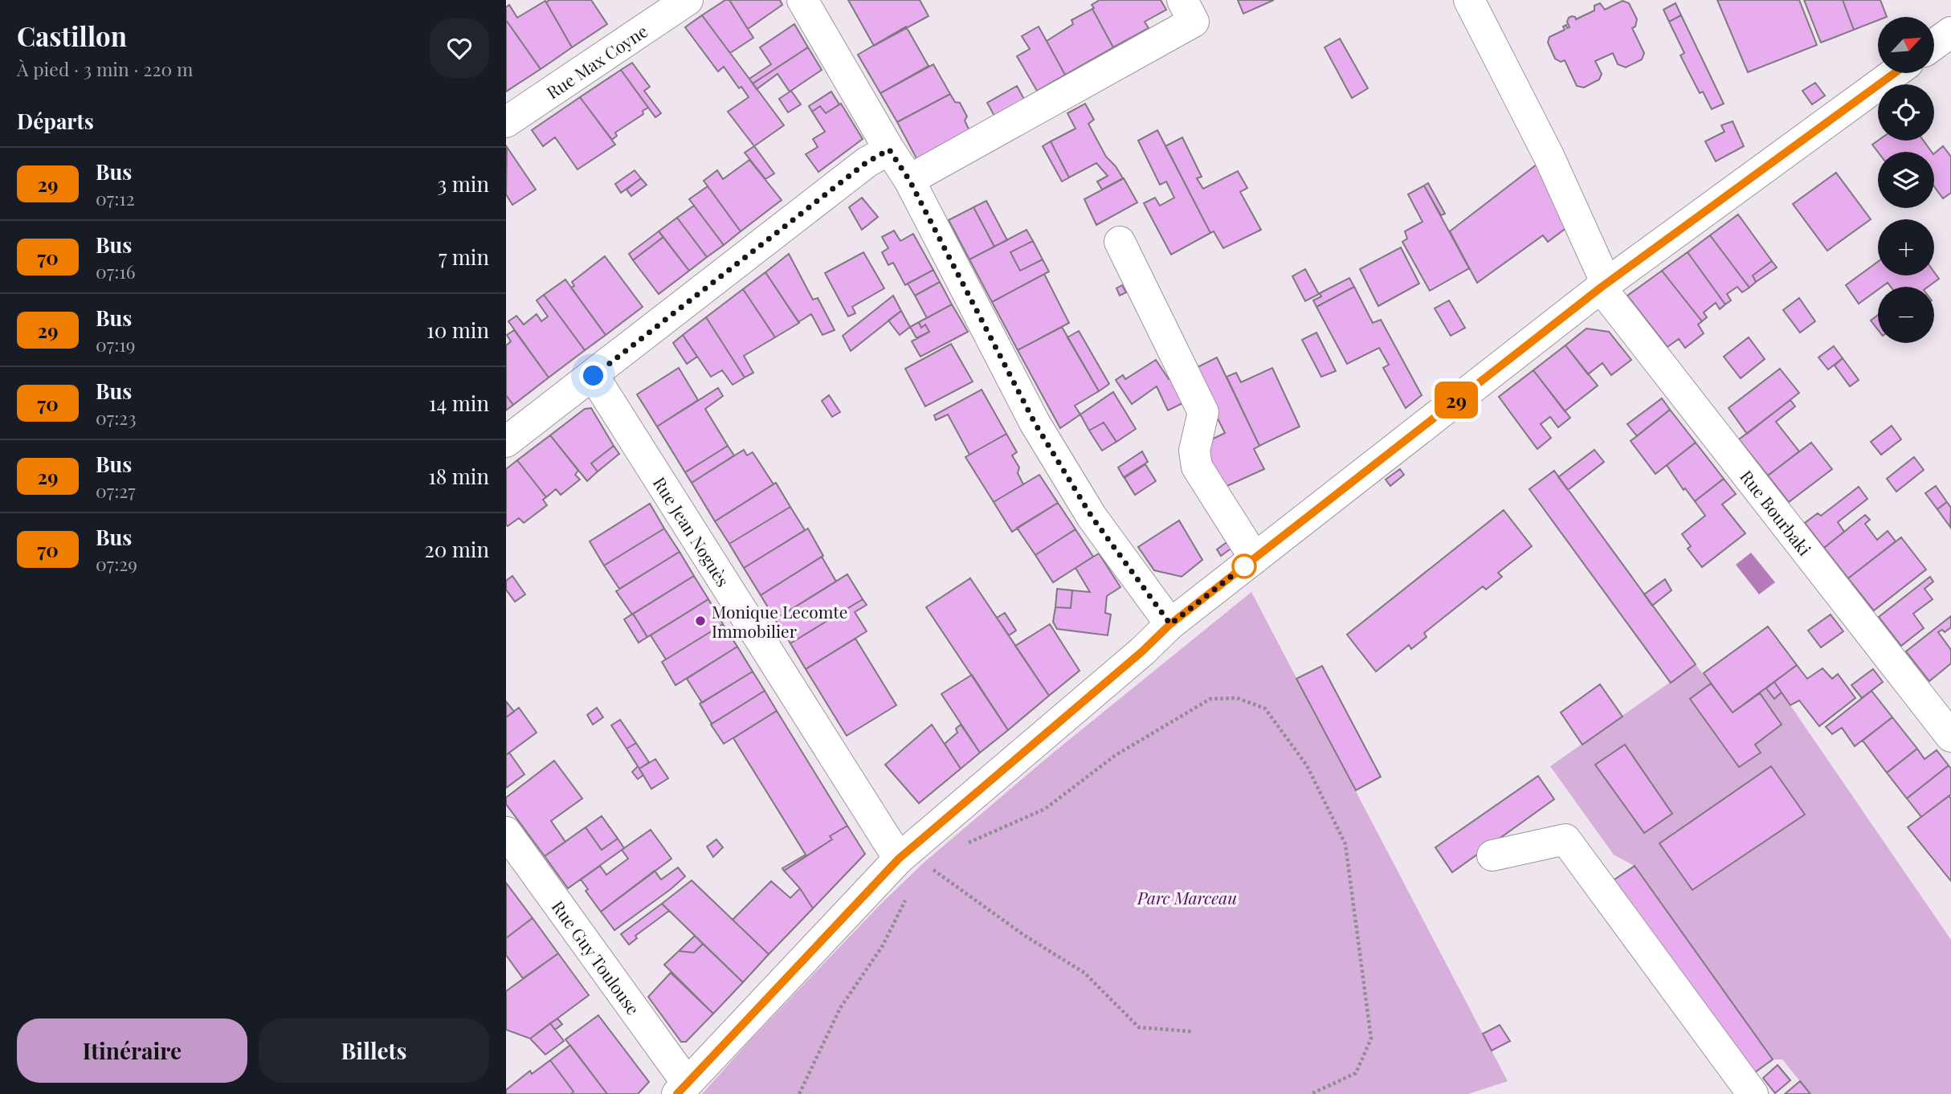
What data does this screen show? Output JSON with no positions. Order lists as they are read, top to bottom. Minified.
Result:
{"streets":{"street":["Rue Max Coyne","Rue Bourbaki","Rue Jean Noguès","Rue Guy Toulouse"]},"parks":["Parc Marceau"],"places":["Monique Lecomte Immobilier"],"lines":["bus line 29"],"north":"top right","page":{"heading":[["Castillon","À pied · 3 min · 220 m"],"Départs"],"on_map":"29","map_buttons":["+","−"],"list":[{"mark":"29","name":"Bus","note":"07:12","value":"3 min"},{"mark":"70","name":"Bus","note":"07:16","value":"7 min"},{"mark":"29","name":"Bus","note":"07:19","value":"10 min"},{"mark":"70","name":"Bus","note":"07:23","value":"14 min"},{"mark":"29","name":"Bus","note":"07:27","value":"18 min"},{"mark":"70","name":"Bus","note":"07:29","value":"20 min"}],"buttons":["Itinéraire","Billets"]}}
